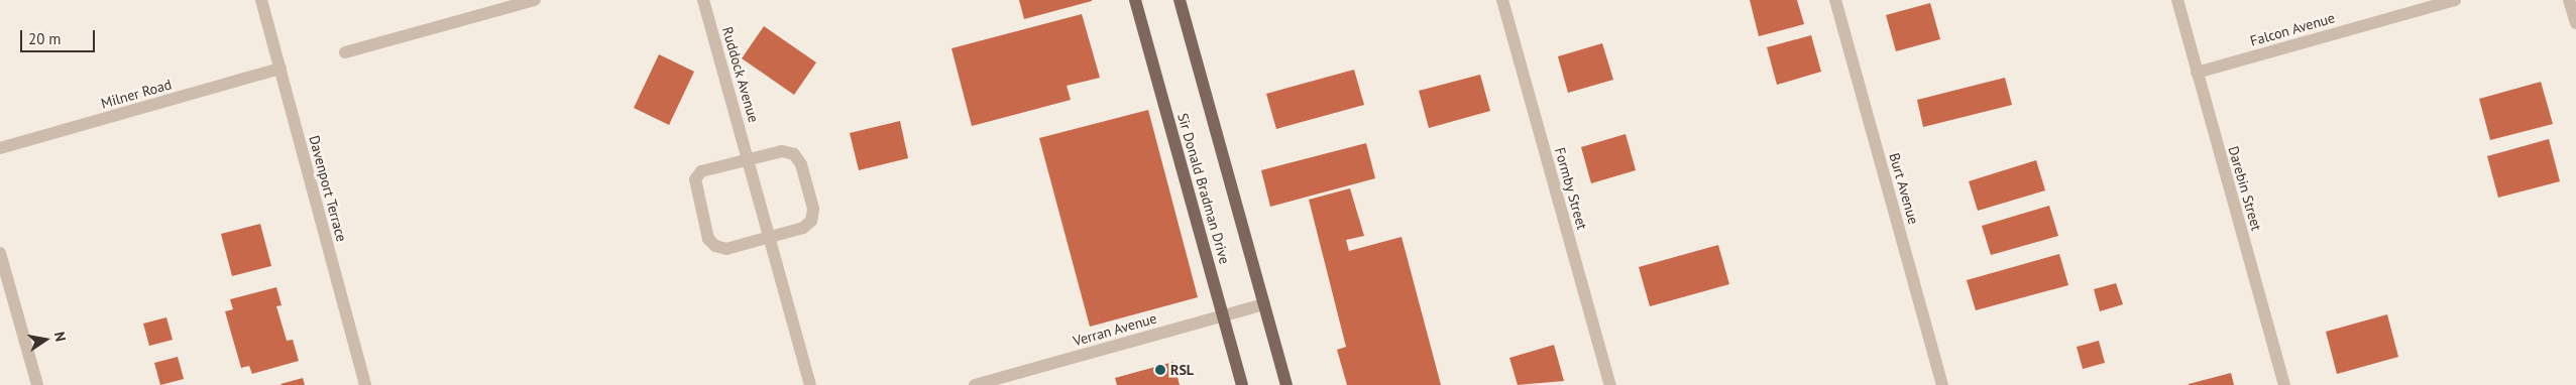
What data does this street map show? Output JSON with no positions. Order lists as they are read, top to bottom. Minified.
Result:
{"streets":{"main road":["Sir Donald Bradman Drive"],"street":["Falcon Avenue","Ruddock Avenue","Milner Road","Davenport Terrace","Formby Street","Burt Avenue","Darebin Street","Verran Avenue"]},"crossings":[["Falcon Avenue","Darebin Street"],["Milner Road","Davenport Terrace"],["Sir Donald Bradman Drive","Verran Avenue"]],"places":["RSL"],"scale_bar":"20 m","north":"right"}
